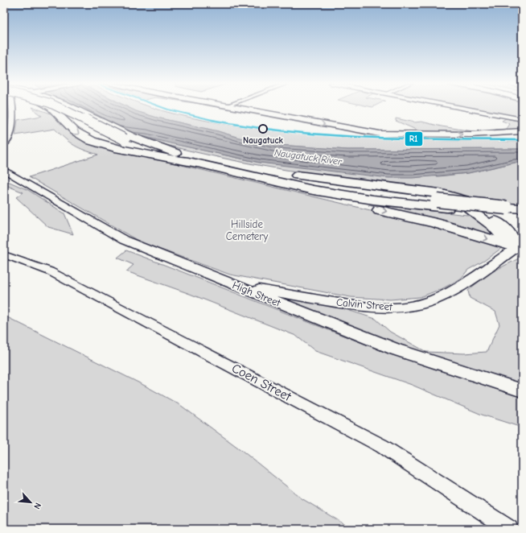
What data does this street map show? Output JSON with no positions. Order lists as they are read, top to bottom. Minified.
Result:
{"streets":{"street":["High Street","Calvin Street","Coen Street"]},"crossings":[["High Street","Calvin Street"]],"water":["Naugatuck River"],"parks":["Hillside Cemetery"],"places":["Naugatuck"],"lines":["transit line R1"],"north":"bottom right"}
